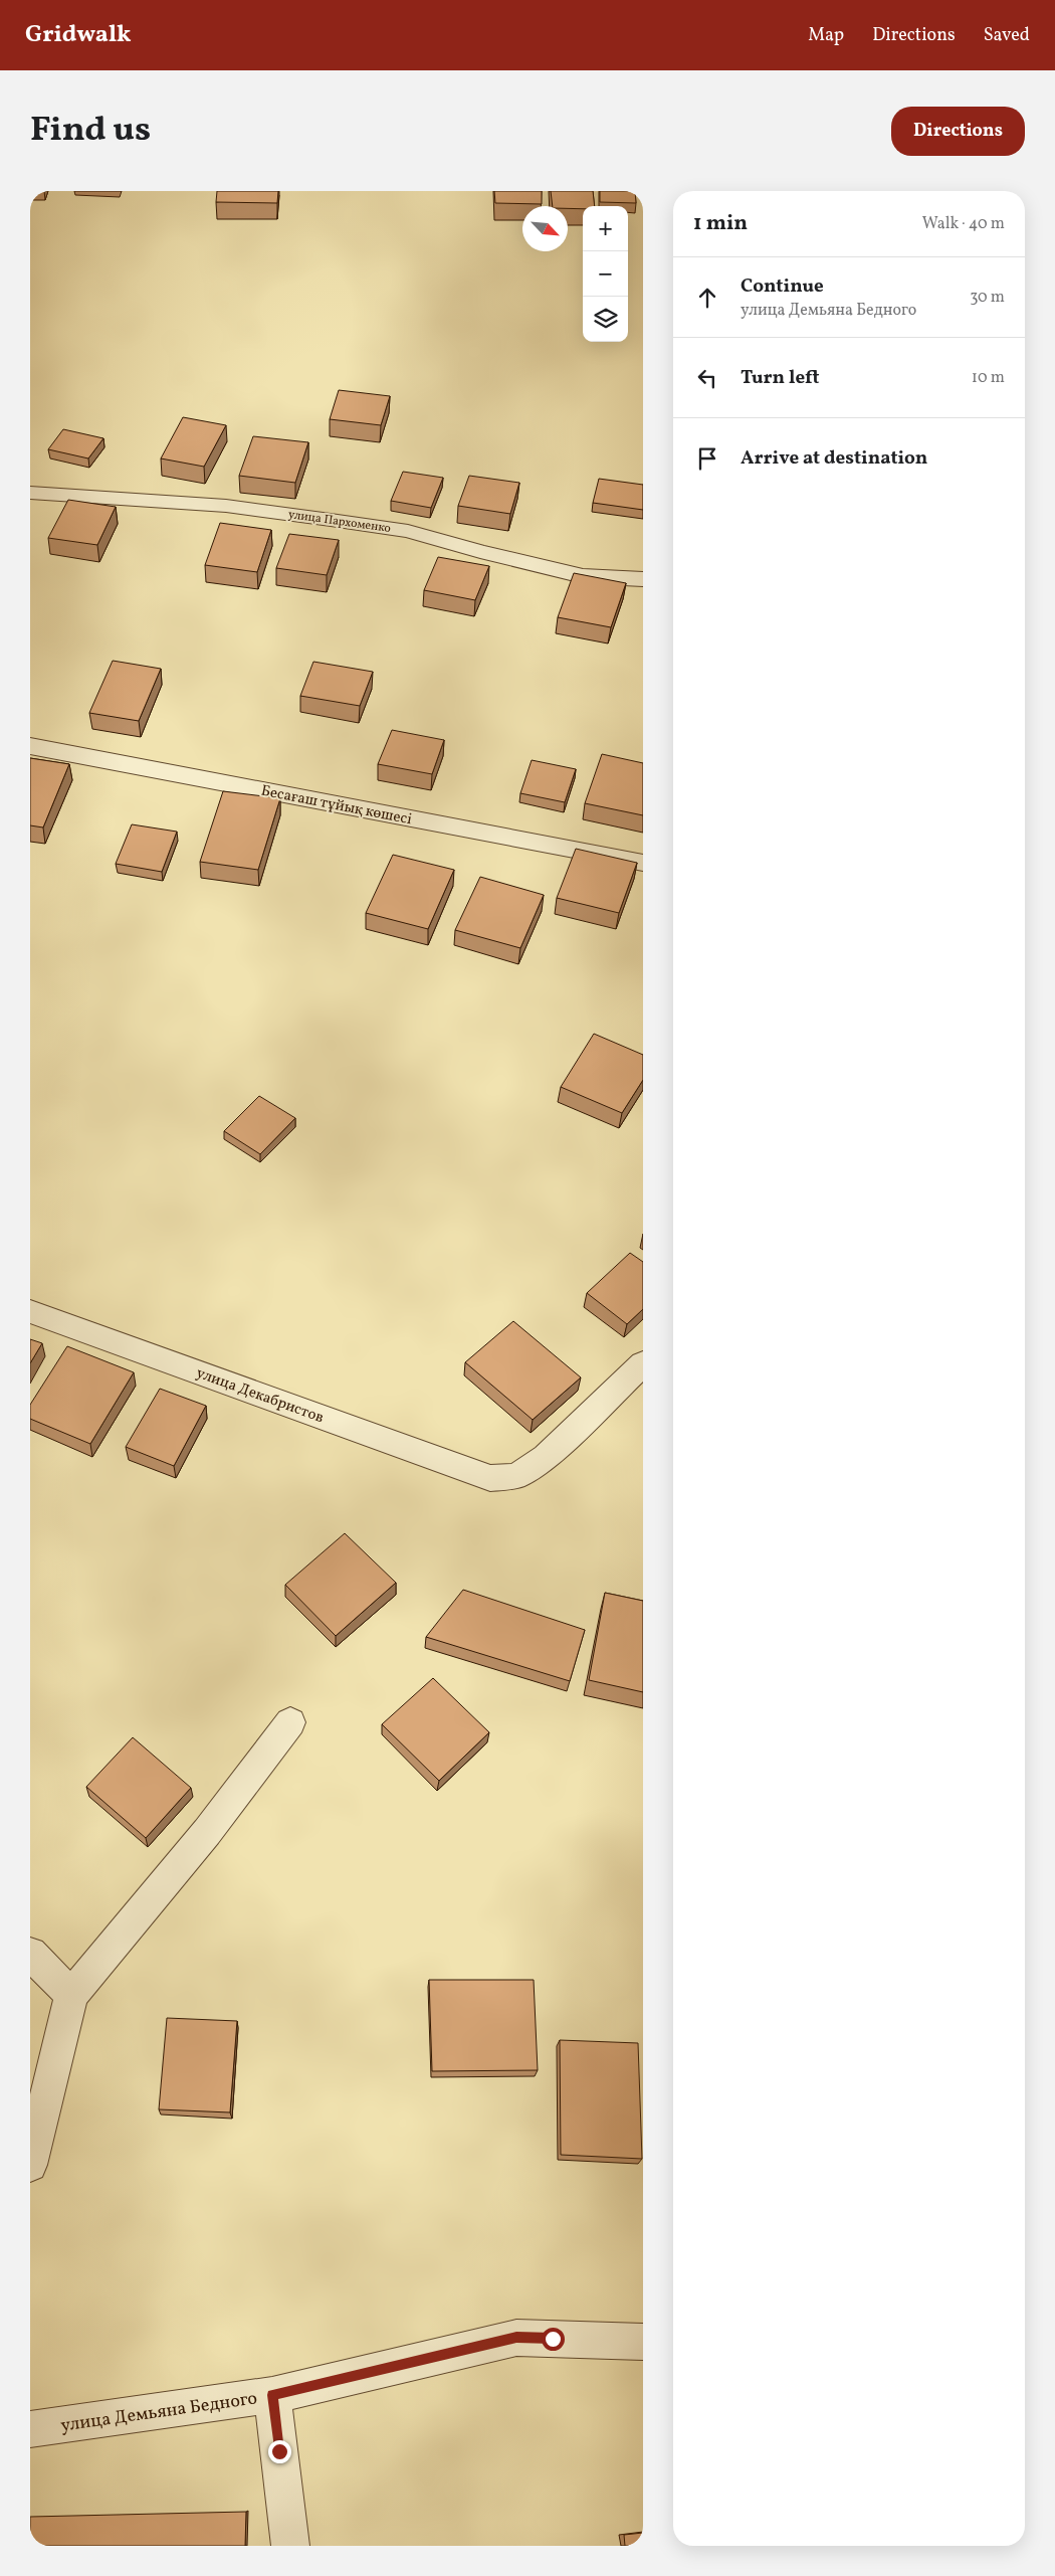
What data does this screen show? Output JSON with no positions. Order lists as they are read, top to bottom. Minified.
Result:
{"streets":{"street":["улица Пархоменко","Бесағаш тұйық көшесі","улица Декабристов","улица Демьяна Бедного"]},"north":"bottom right","page":{"header":"Gridwalk","nav":["Map","Directions","Saved"],"title":"Find us","buttons":"Directions","heading":["1 min","Walk · 40 m"],"map_buttons":["+","−"],"list":[["Continue","улица Демьяна Бедного","30 m"],["Turn left","10 m"],"Arrive at destination"]}}
